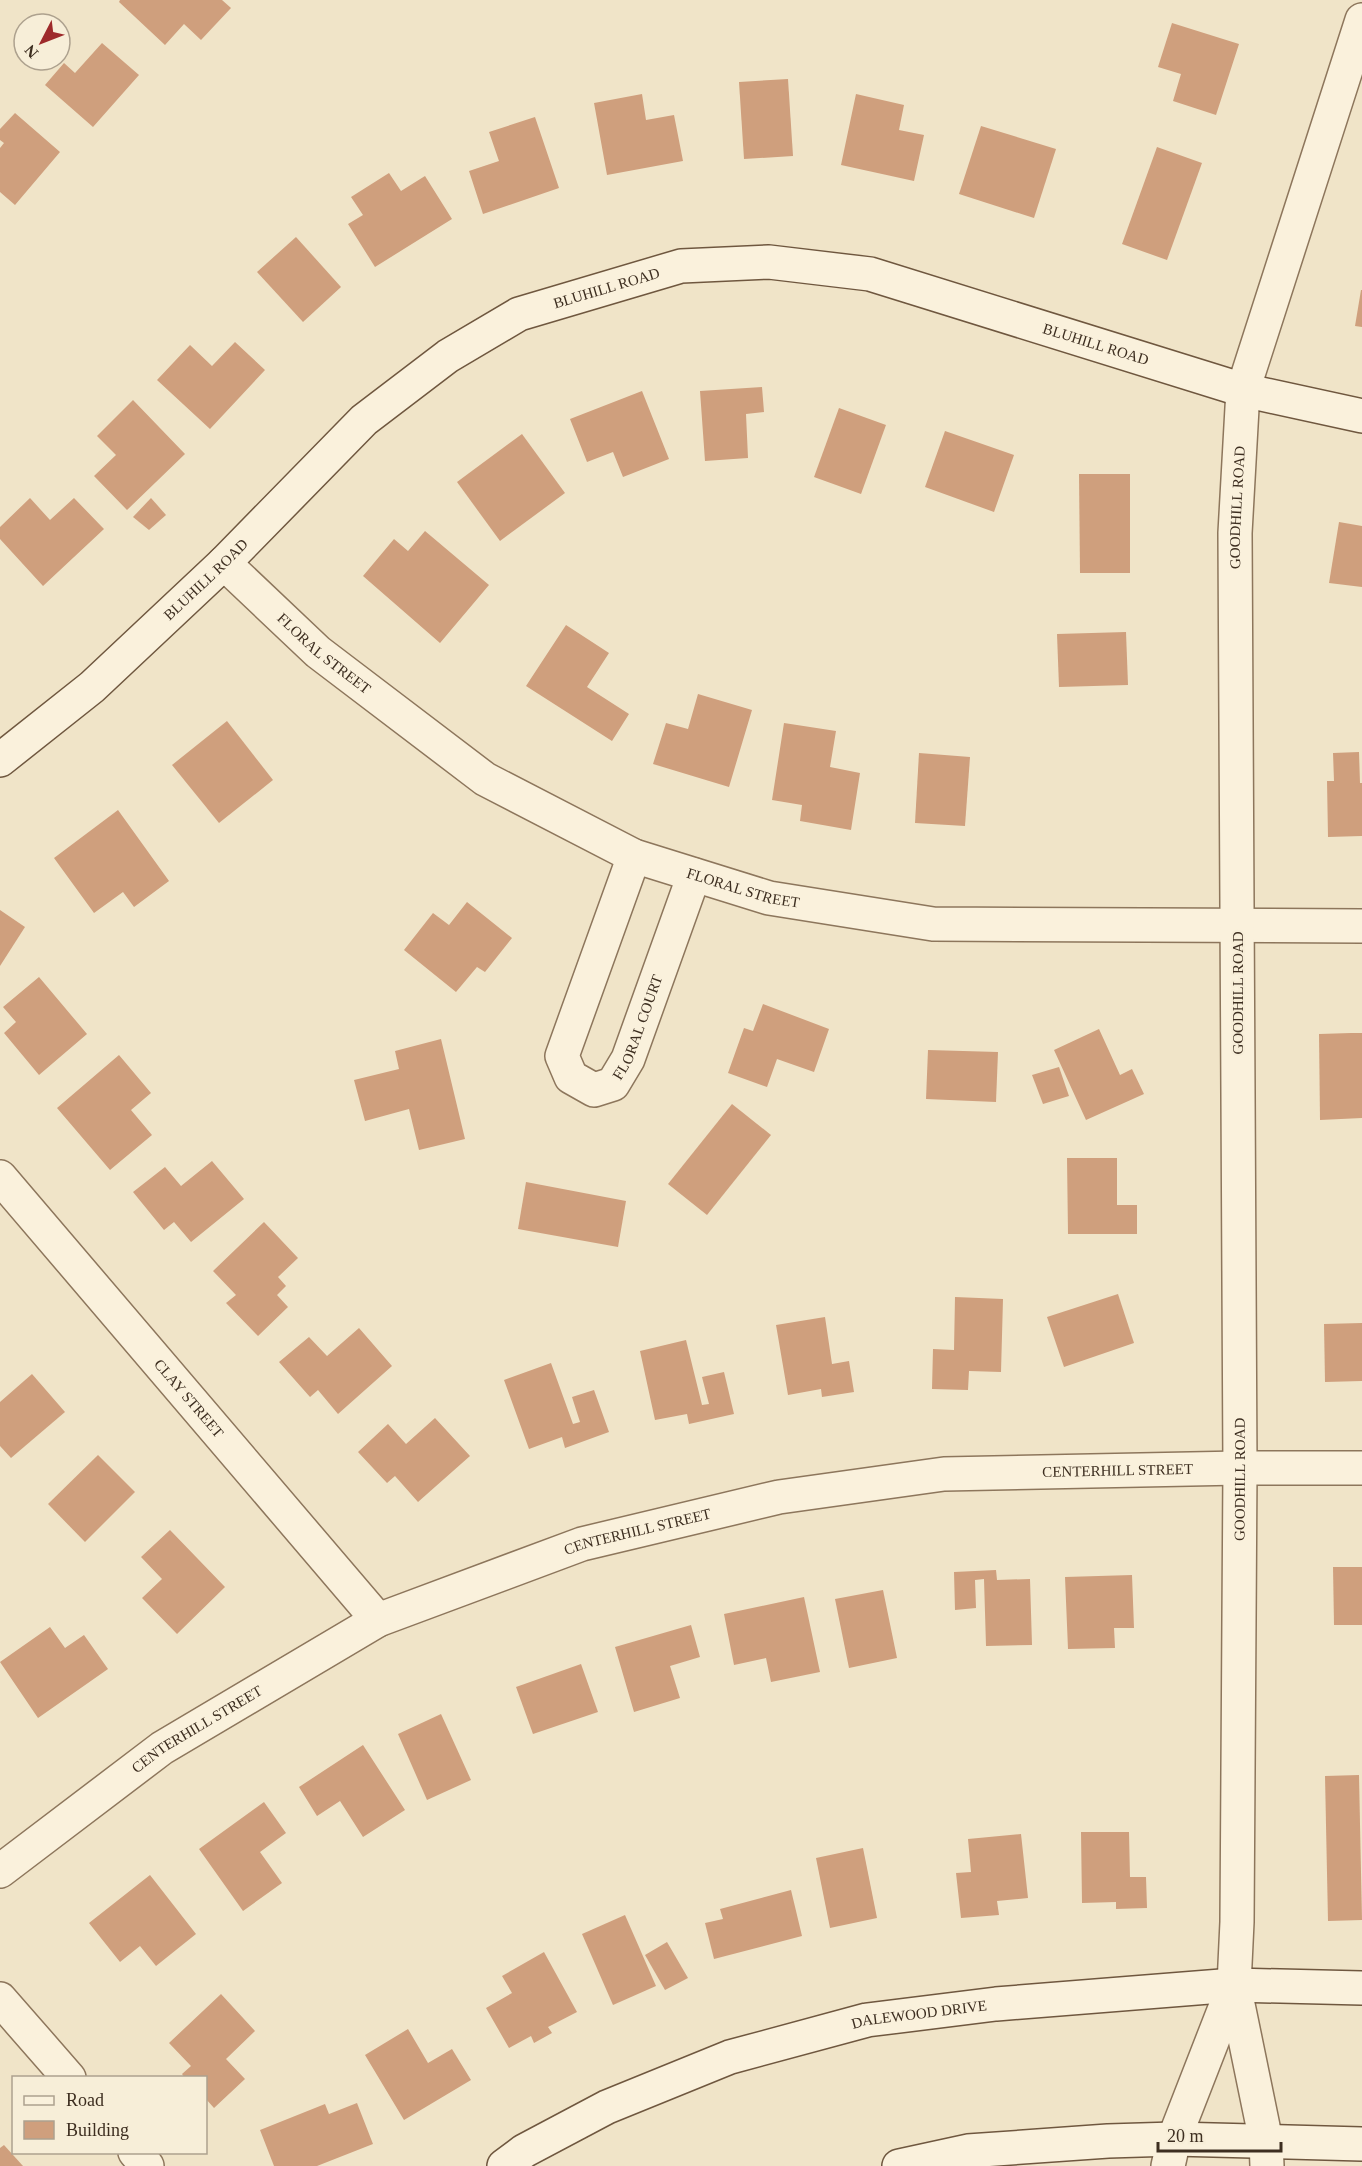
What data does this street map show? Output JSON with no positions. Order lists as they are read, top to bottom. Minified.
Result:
{"streets":{"street":["BLUHILL ROAD","GOODHILL ROAD","FLORAL STREET","FLORAL COURT","CLAY STREET","CENTERHILL STREET","DALEWOOD DRIVE"]},"crossings":[["BLUHILL ROAD","GOODHILL ROAD"],["BLUHILL ROAD","FLORAL STREET"],["GOODHILL ROAD","FLORAL STREET"],["GOODHILL ROAD","CENTERHILL STREET"],["GOODHILL ROAD","DALEWOOD DRIVE"],["FLORAL STREET","FLORAL COURT"],["CLAY STREET","CENTERHILL STREET"]],"legend":["Road","Building"],"scale_bar":"20 m","north":"bottom left"}
